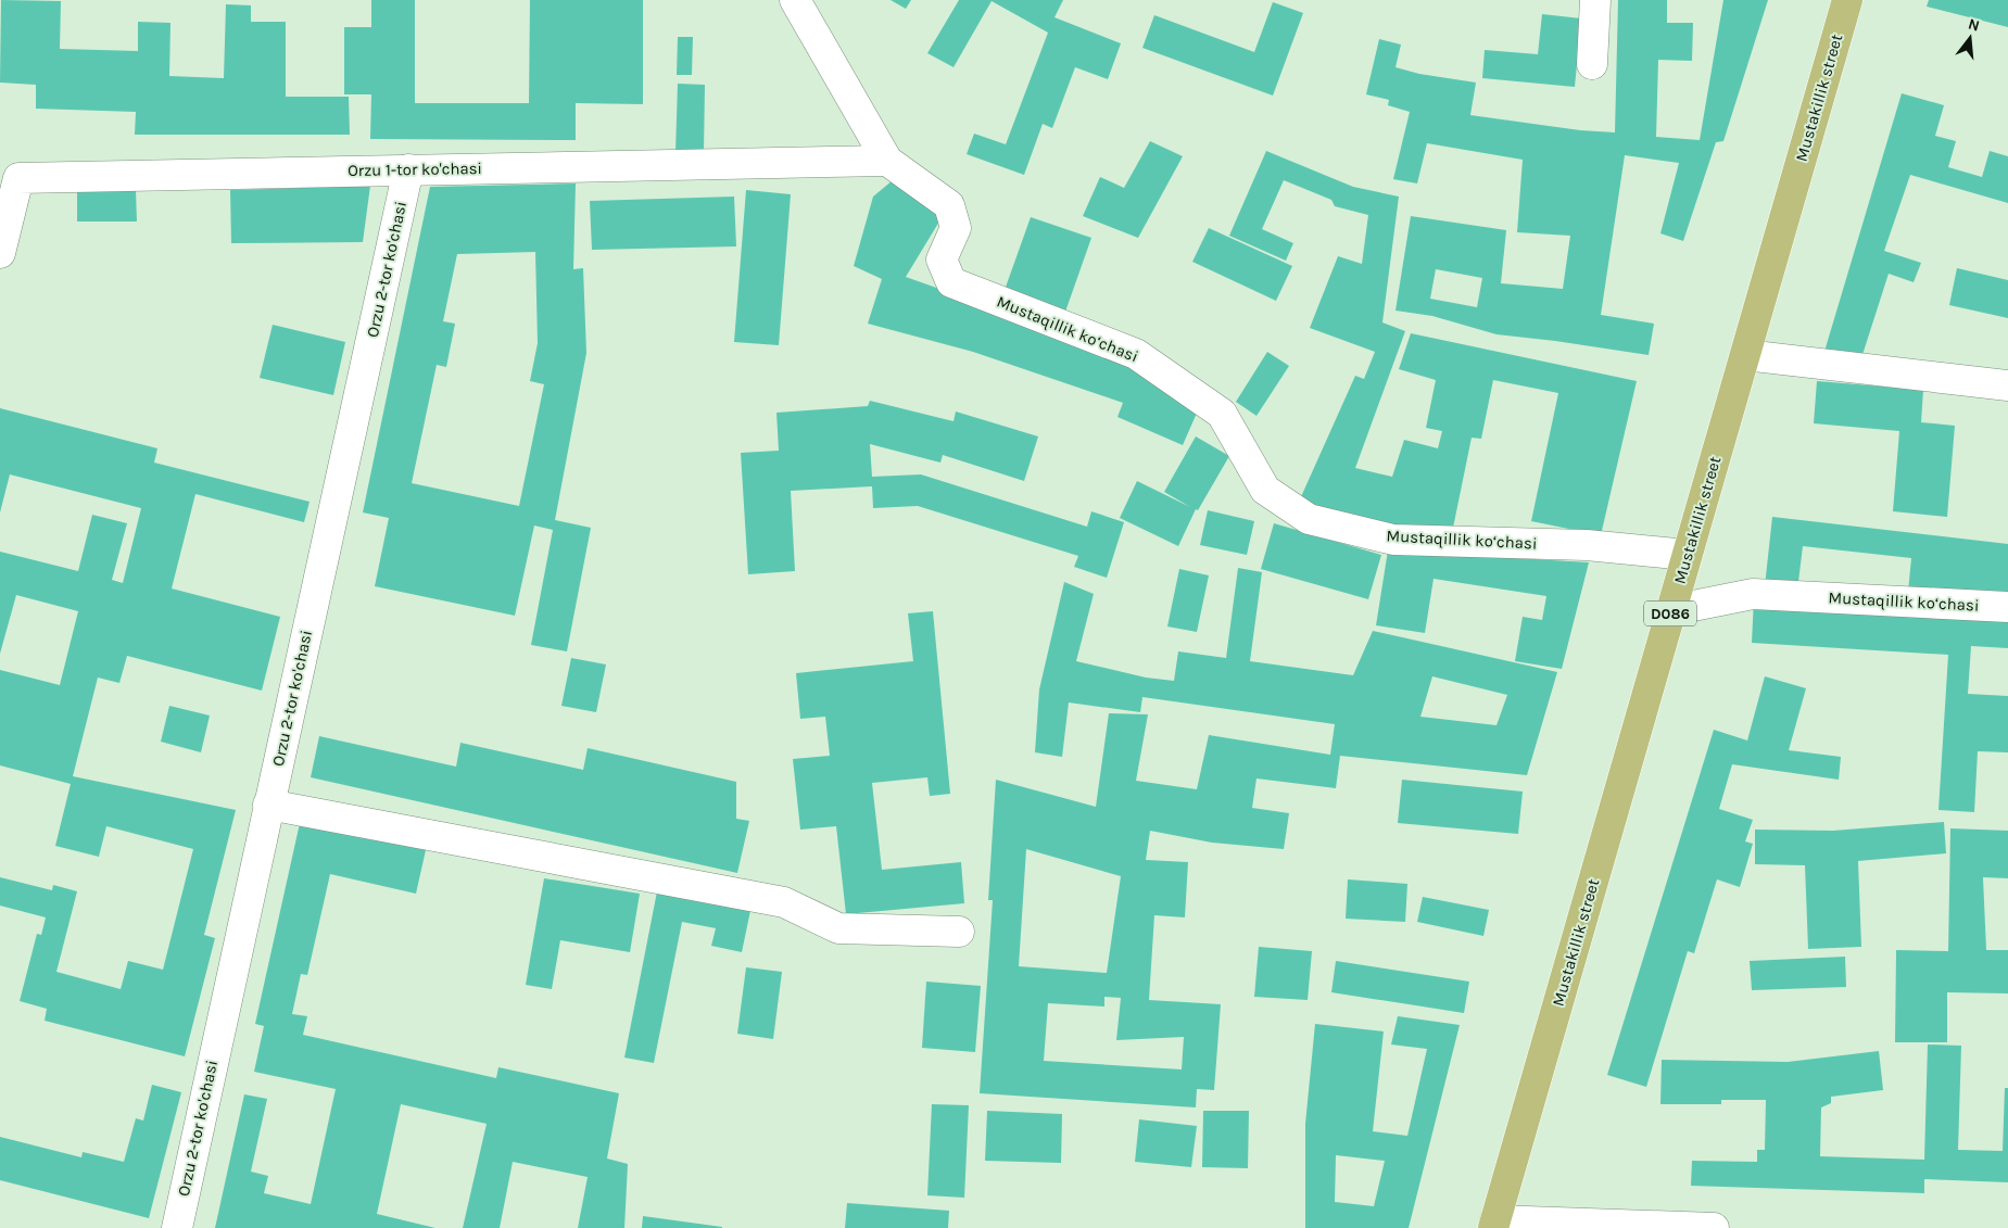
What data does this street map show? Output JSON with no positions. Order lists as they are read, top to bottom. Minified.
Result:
{"streets":{"main road":["Mustakillik street","D086"],"street":["Orzu 1-tor ko'chasi","Orzu 2-tor ko'chasi","Mustaqillik ko‘chasi"]},"crossings":[["Mustakillik street","Mustaqillik ko‘chasi"],["Orzu 1-tor ko'chasi","Orzu 2-tor ko'chasi"],["Orzu 1-tor ko'chasi","Mustaqillik ko‘chasi"]],"north":"top"}
